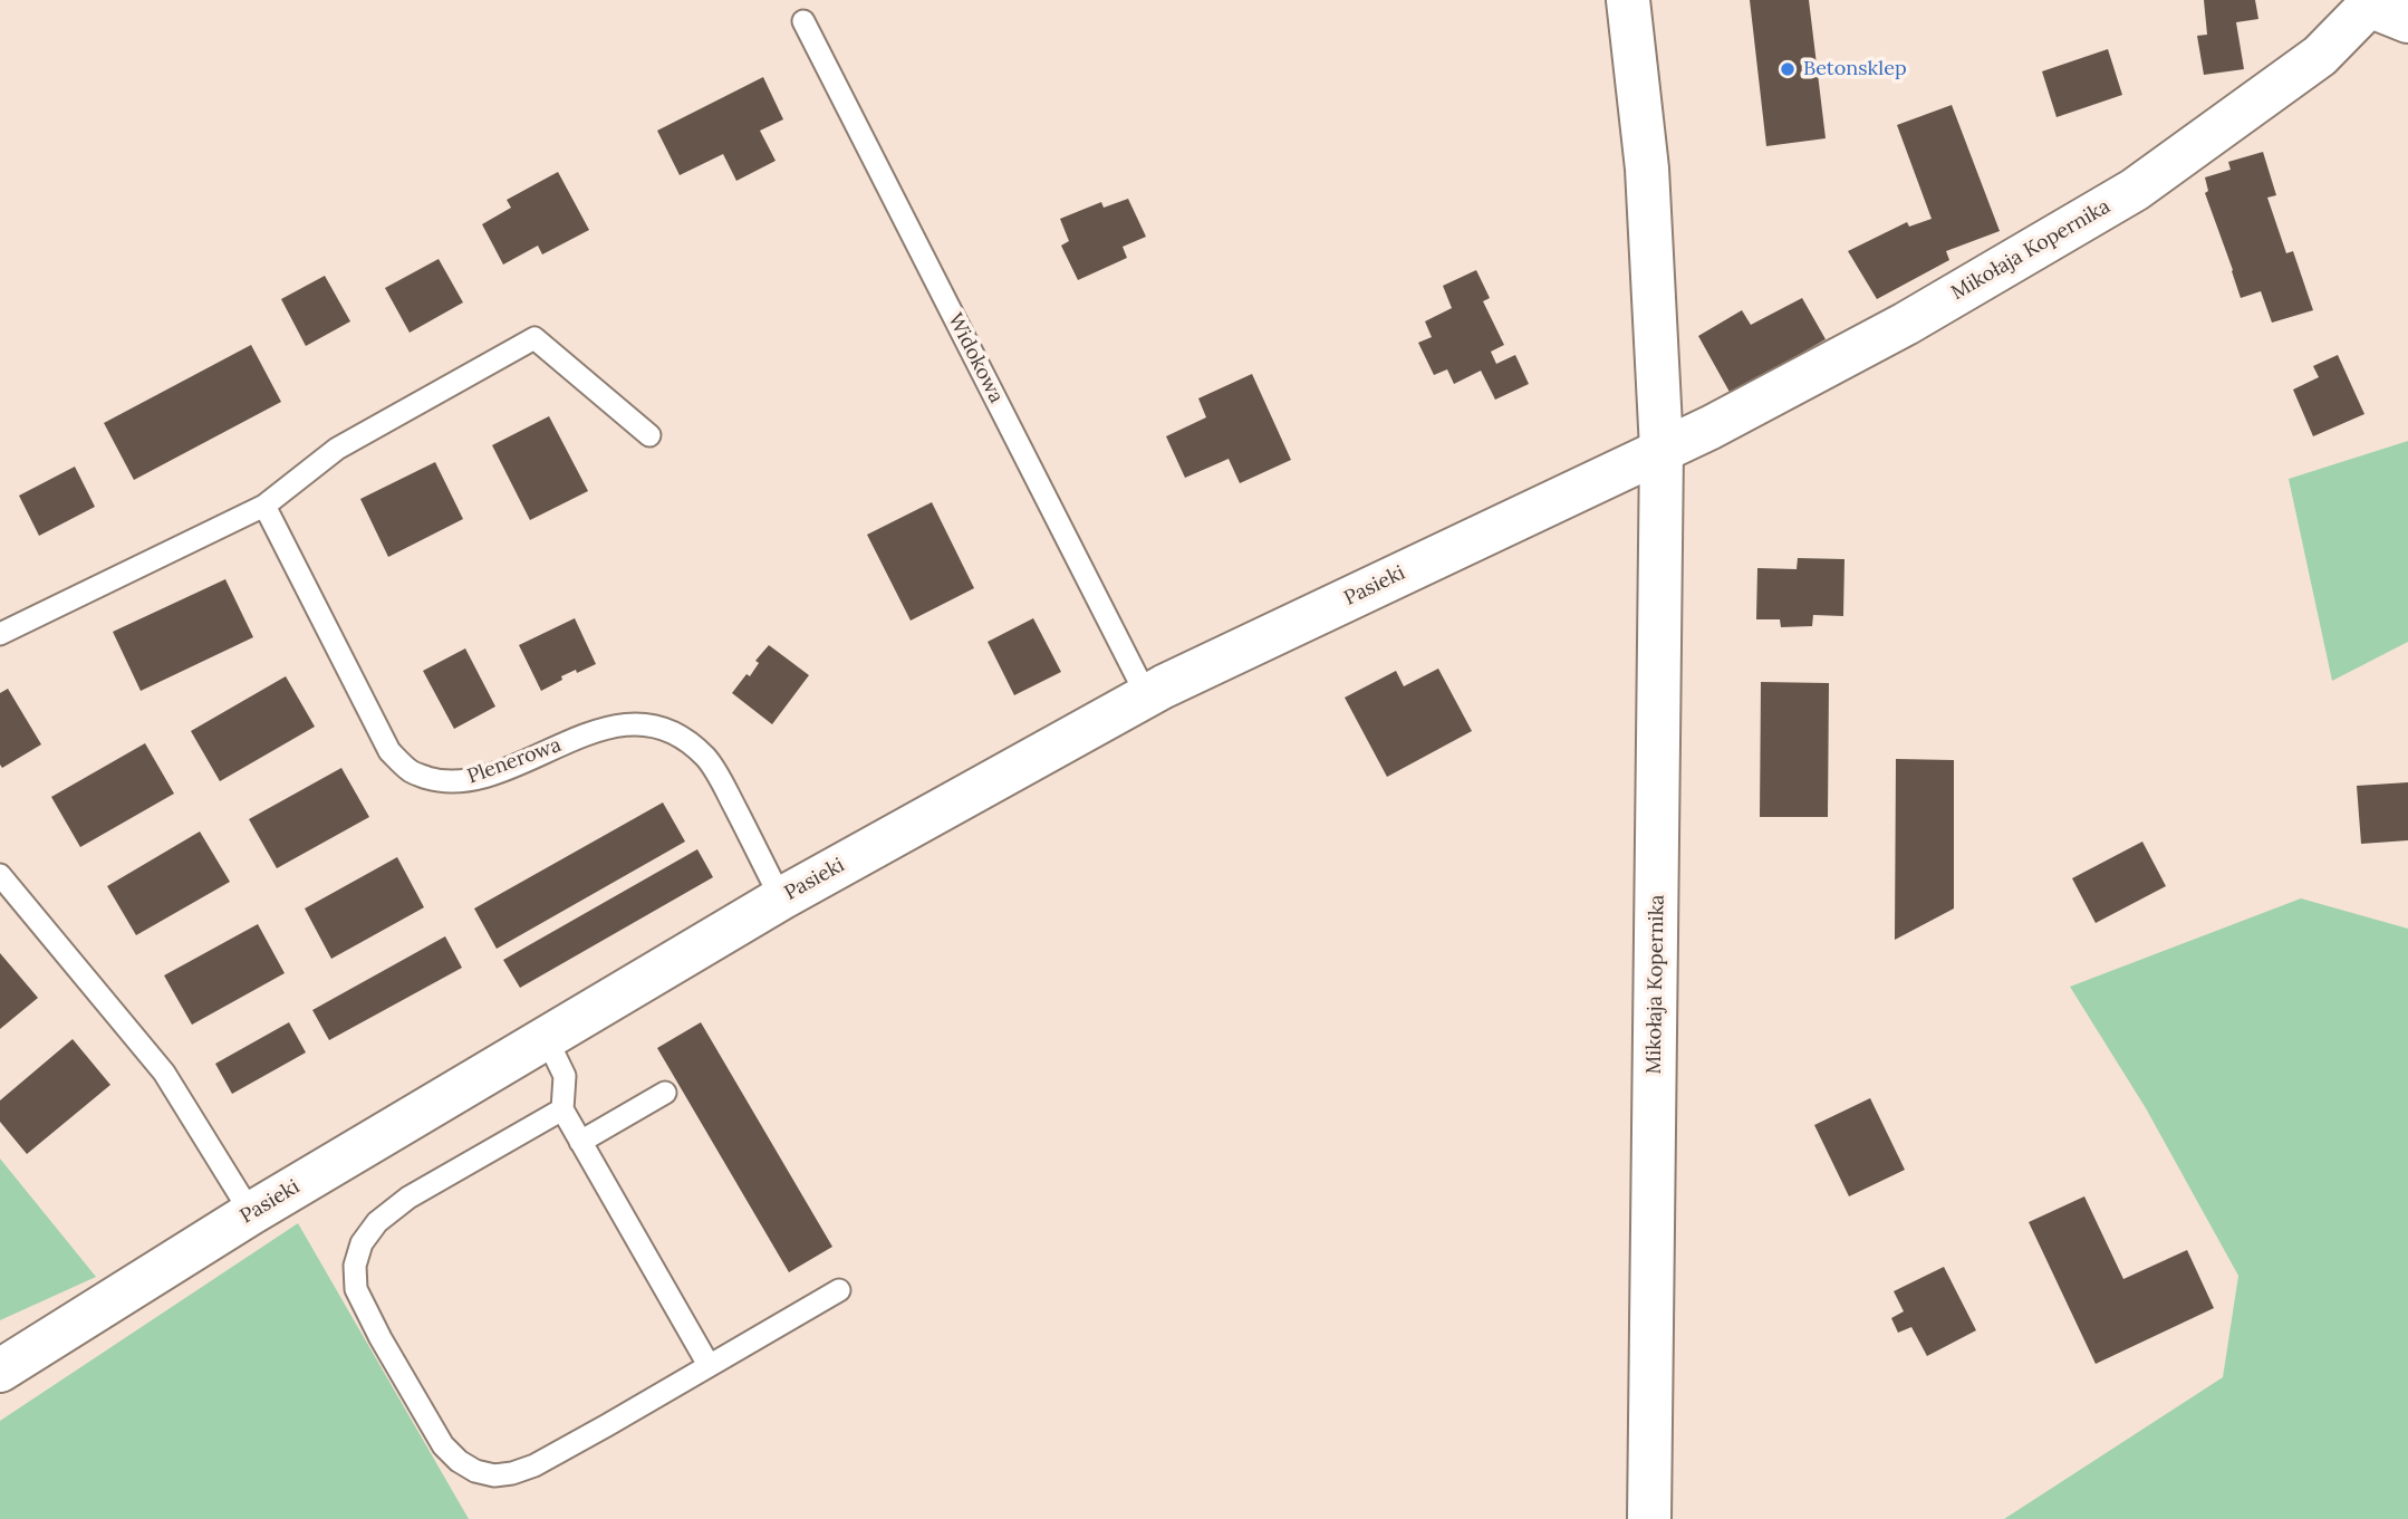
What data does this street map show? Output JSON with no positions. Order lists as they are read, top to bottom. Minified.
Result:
{"streets":{"street":["Mikołaja Kopernika","Pasieki"],"lane":["Widokowa","Plenerowa"]},"crossings":[["Mikołaja Kopernika","Pasieki"],["Widokowa","Pasieki"],["Pasieki","Plenerowa"]],"places":["Betonsklep"]}
